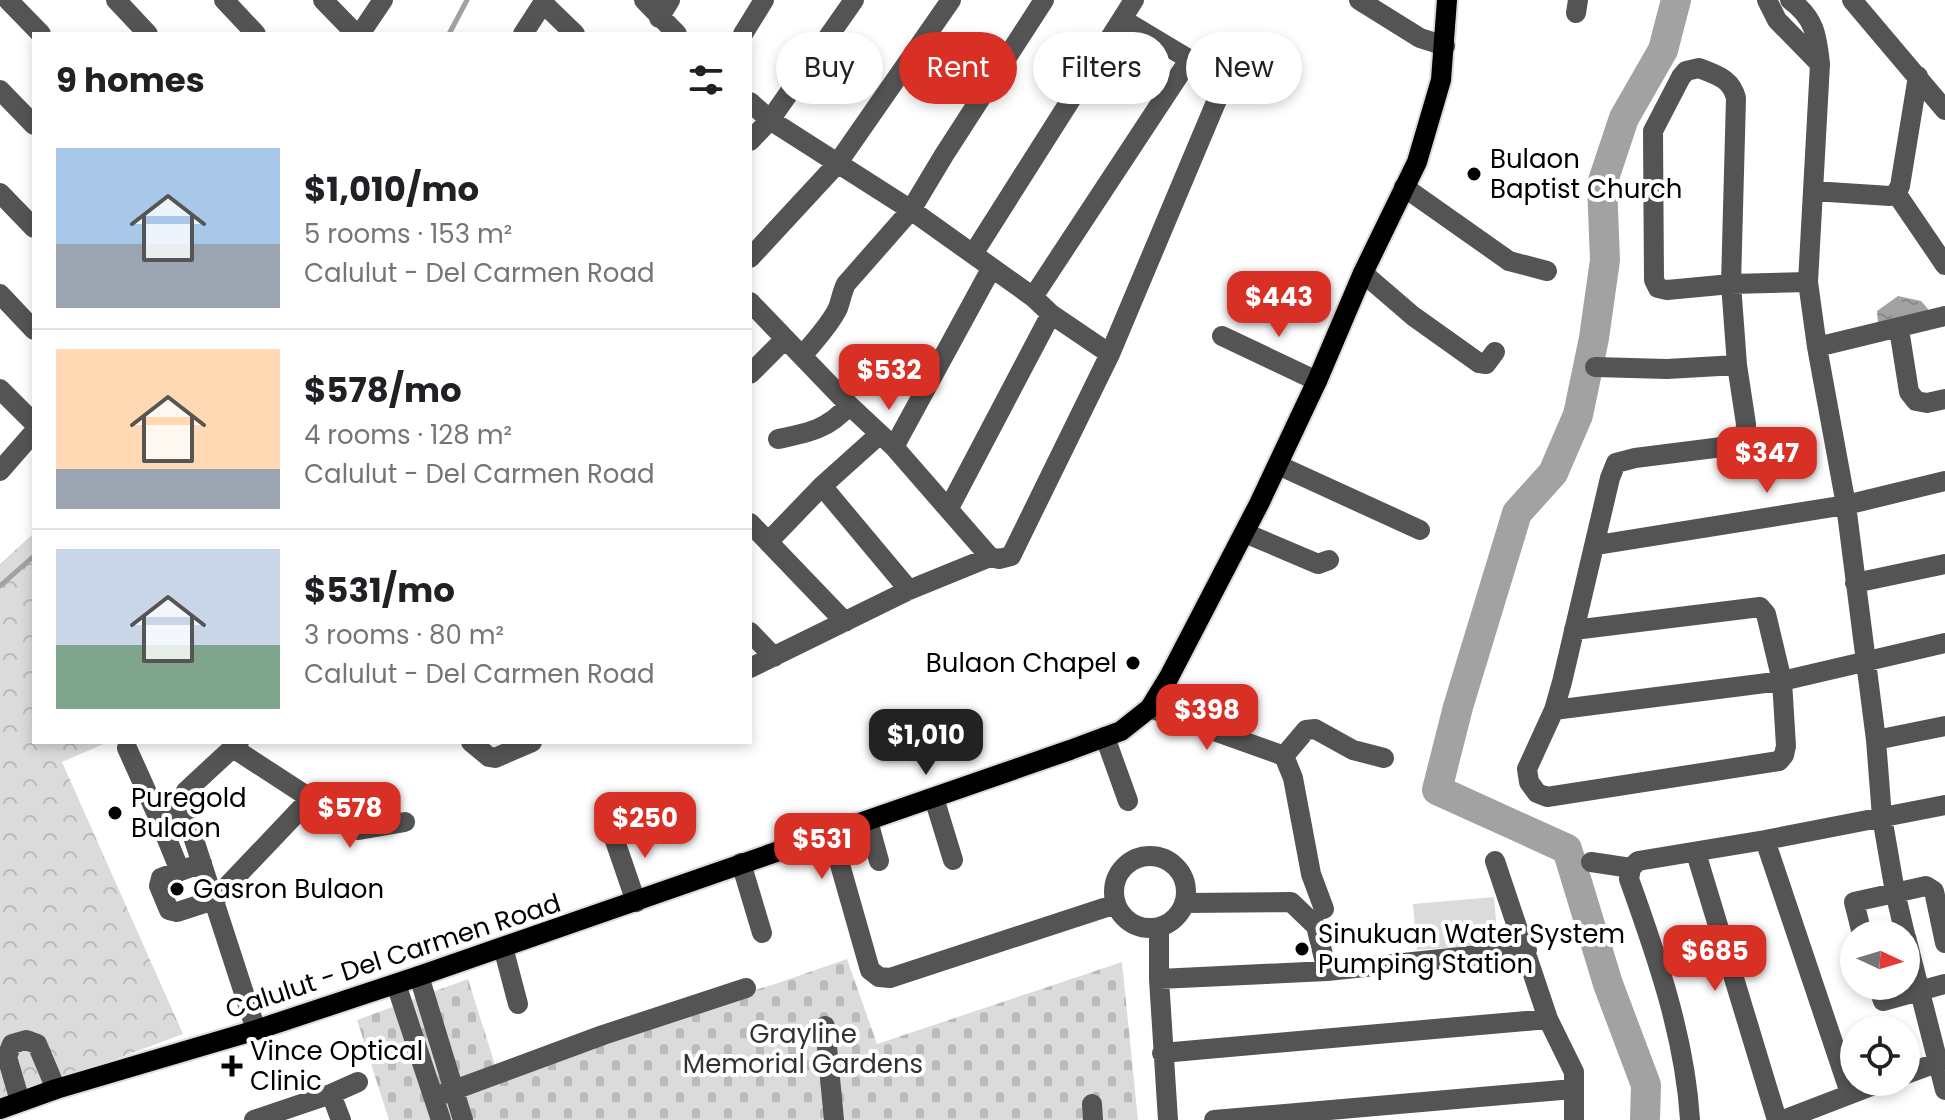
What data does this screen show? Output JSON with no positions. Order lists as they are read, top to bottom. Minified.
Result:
{"streets":{"main road":["Calulut - Del Carmen Road"]},"parks":["Grayline Memorial Gardens"],"places":{"other":["Bulaon Baptist Church","Bulaon Chapel","Puregold Bulaon","Gasron Bulaon","Sinukuan Water System Pumping Station"],"health":["Vince Optical Clinic"]},"north":"right","page":{"chip":["Buy","Rent","Filters","New"],"heading":"9 homes","list":[{"name":"$1,010/mo","note":"5 rooms · 153 m² · Calulut - Del Carmen Road"},{"name":"$578/mo","note":"4 rooms · 128 m² · Calulut - Del Carmen Road"},{"name":"$531/mo","note":"3 rooms · 80 m² · Calulut - Del Carmen Road"}],"price":["$443","$532","$347","$398","$1,010","$578","$250","$531","$685"]}}
